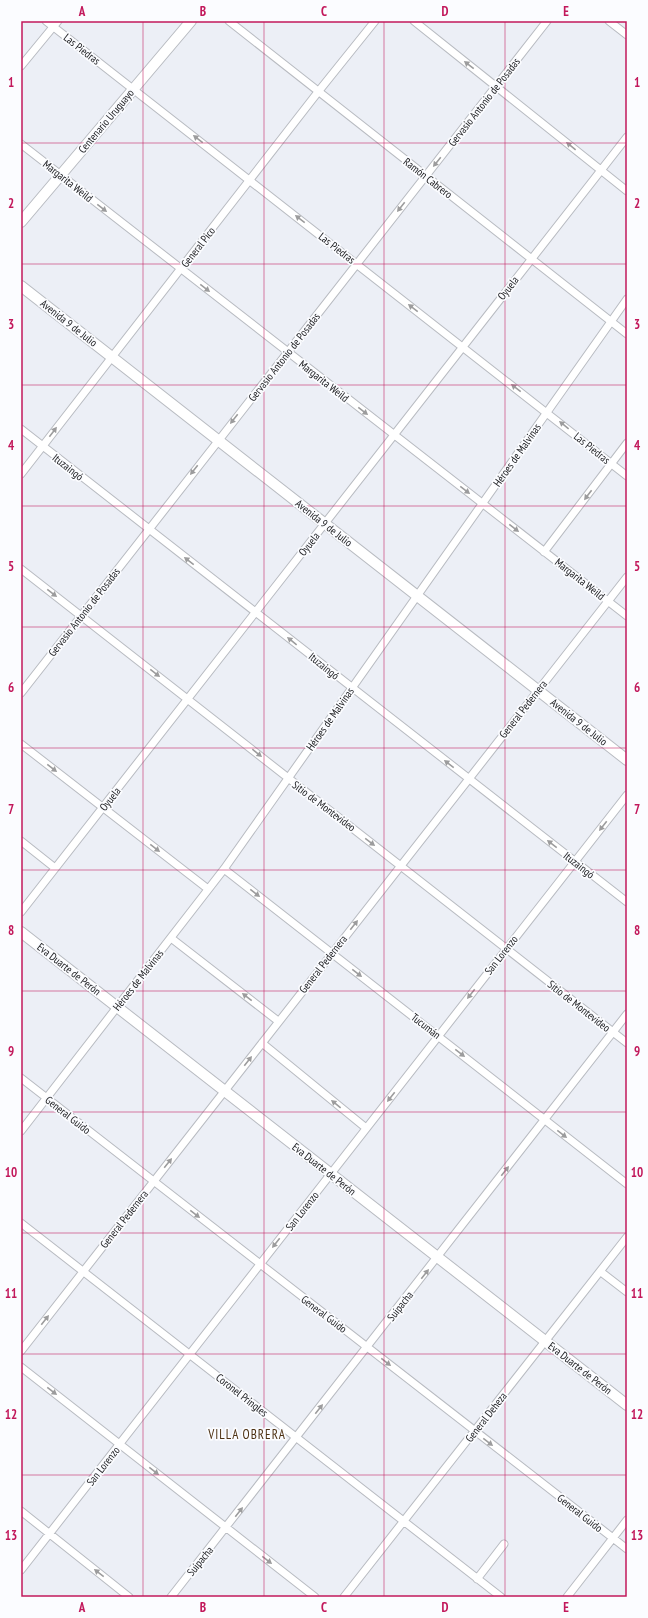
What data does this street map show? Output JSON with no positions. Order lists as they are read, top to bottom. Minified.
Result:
{"streets":{"main road":["Centenario Uruguayo","Avenida 9 de Julio","Eva Duarte de Perón"],"street":["Las Piedras","Gervasio Antonio de Posadas","Ramón Cabrero","Margarita Weild","General Pico","Oyuela","Héroes de Malvinas","Ituzaingó","General Pedernera","Sitio de Montevideo","San Lorenzo","Tucumán","General Guido","Suipacha","Coronel Pringles","General Deheza"]},"crossings":[["Las Piedras","Gervasio Antonio de Posadas"],["Las Piedras","Centenario Uruguayo"],["Las Piedras","General Pico"],["Las Piedras","Oyuela"],["Las Piedras","Héroes de Malvinas"],["Gervasio Antonio de Posadas","Ramón Cabrero"],["Gervasio Antonio de Posadas","Margarita Weild"],["Gervasio Antonio de Posadas","Avenida 9 de Julio"],["Gervasio Antonio de Posadas","Ituzaingó"],["Gervasio Antonio de Posadas","Sitio de Montevideo"],["Centenario Uruguayo","Margarita Weild"],["Ramón Cabrero","General Pico"],["Ramón Cabrero","Oyuela"],["Ramón Cabrero","Héroes de Malvinas"],["Margarita Weild","General Pico"],["Margarita Weild","Oyuela"],["Margarita Weild","Héroes de Malvinas"],["Margarita Weild","General Pedernera"],["General Pico","Avenida 9 de Julio"],["General Pico","Ituzaingó"],["Oyuela","Avenida 9 de Julio"],["Oyuela","Ituzaingó"],["Oyuela","Sitio de Montevideo"],["Avenida 9 de Julio","Héroes de Malvinas"],["Avenida 9 de Julio","General Pedernera"],["Héroes de Malvinas","Ituzaingó"],["Héroes de Malvinas","Sitio de Montevideo"],["Héroes de Malvinas","Eva Duarte de Perón"],["Héroes de Malvinas","Tucumán"],["Héroes de Malvinas","General Guido"],["Ituzaingó","General Pedernera"],["Ituzaingó","San Lorenzo"],["General Pedernera","Sitio de Montevideo"],["General Pedernera","Eva Duarte de Perón"],["General Pedernera","Tucumán"],["General Pedernera","General Guido"],["General Pedernera","Coronel Pringles"],["Sitio de Montevideo","San Lorenzo"],["Sitio de Montevideo","Suipacha"],["San Lorenzo","Eva Duarte de Perón"],["San Lorenzo","Tucumán"],["San Lorenzo","General Guido"],["San Lorenzo","Coronel Pringles"],["Eva Duarte de Perón","Suipacha"],["Eva Duarte de Perón","General Deheza"],["Tucumán","Suipacha"],["General Guido","Suipacha"],["General Guido","General Deheza"],["Suipacha","Coronel Pringles"],["Coronel Pringles","General Deheza"]],"one_way":["Las Piedras","Gervasio Antonio de Posadas","Margarita Weild","Ituzaingó","General Pedernera","Sitio de Montevideo","San Lorenzo","Tucumán","General Guido","Suipacha"],"districts":["VILLA OBRERA"],"grid":{"columns":["A","B","C","D","E"],"rows":["1","2","3","4","5","6","7","8","9","10","11","12","13"]}}
